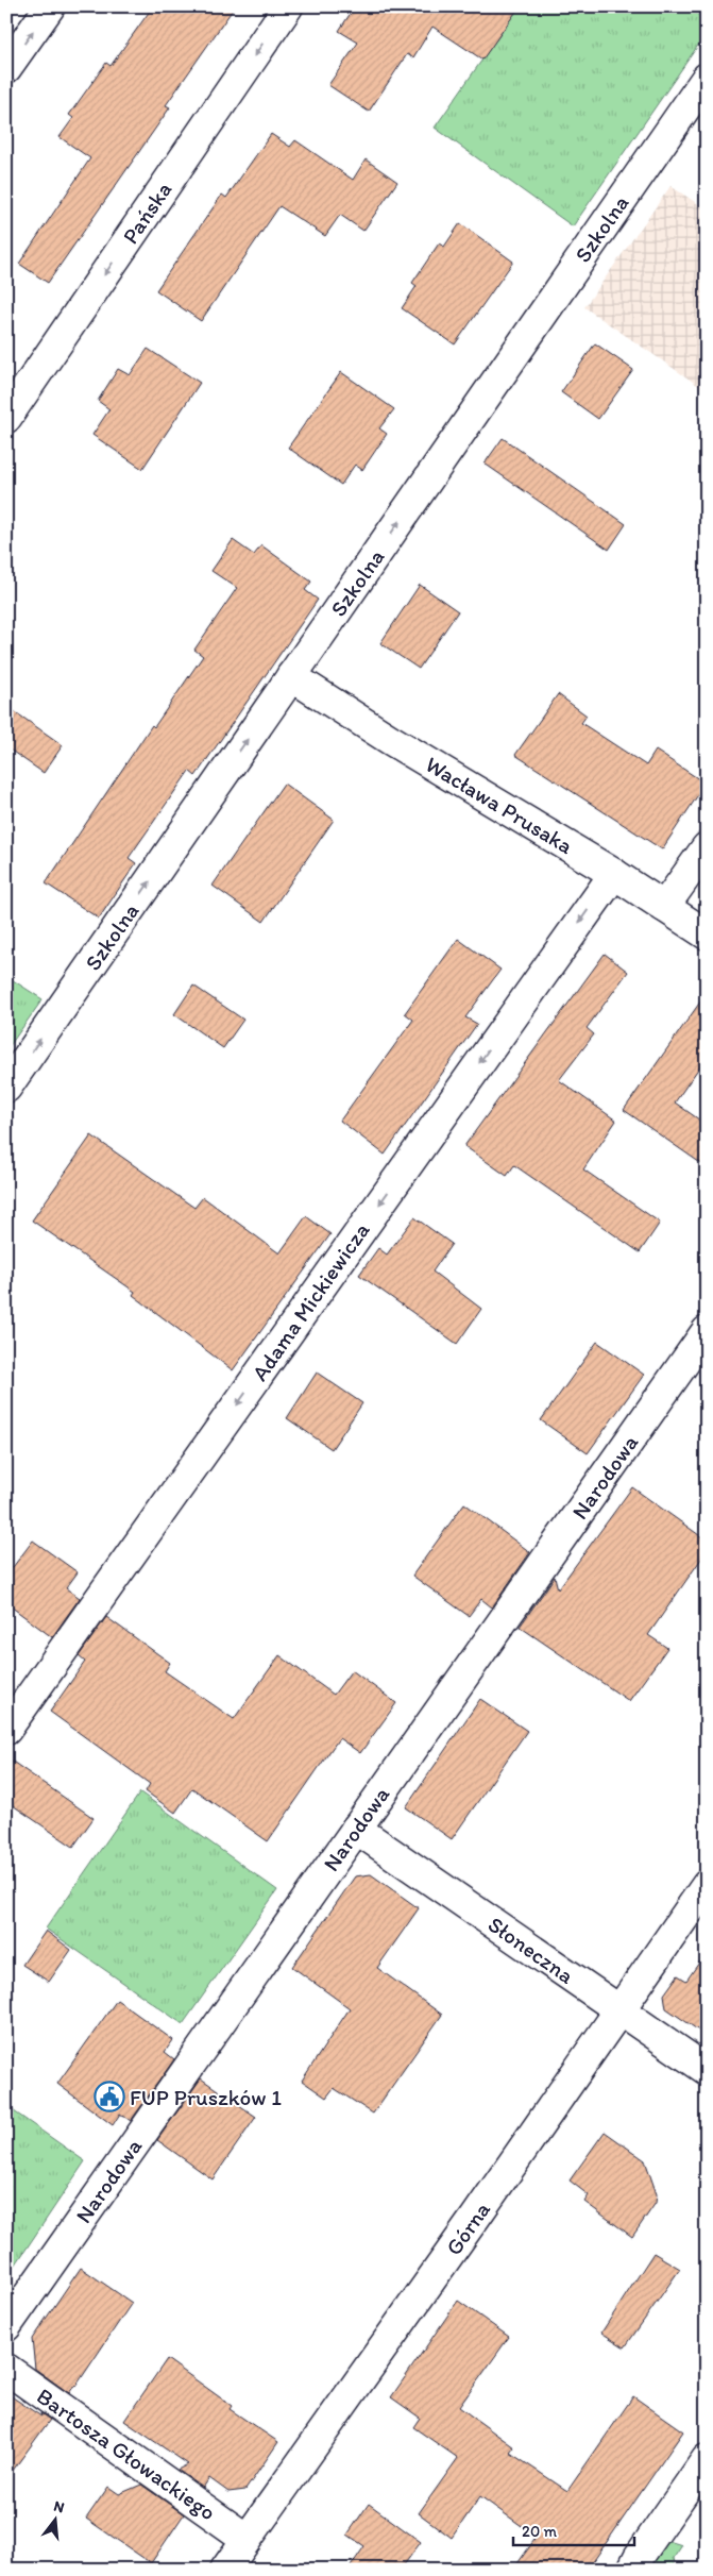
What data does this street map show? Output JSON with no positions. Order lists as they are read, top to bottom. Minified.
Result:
{"streets":{"street":["Pańska","Szkolna","Wacława Prusaka","Adama Mickiewicza","Narodowa","Słoneczna","Górna","Bartosza Głowackiego"]},"crossings":[["Szkolna","Wacława Prusaka"],["Wacława Prusaka","Adama Mickiewicza"],["Narodowa","Słoneczna"],["Słoneczna","Górna"],["Górna","Bartosza Głowackiego"]],"one_way":["Pańska","Szkolna","Adama Mickiewicza"],"places":{"public building":["FUP Pruszków 1"]},"scale_bar":"20 m","north":"top"}
